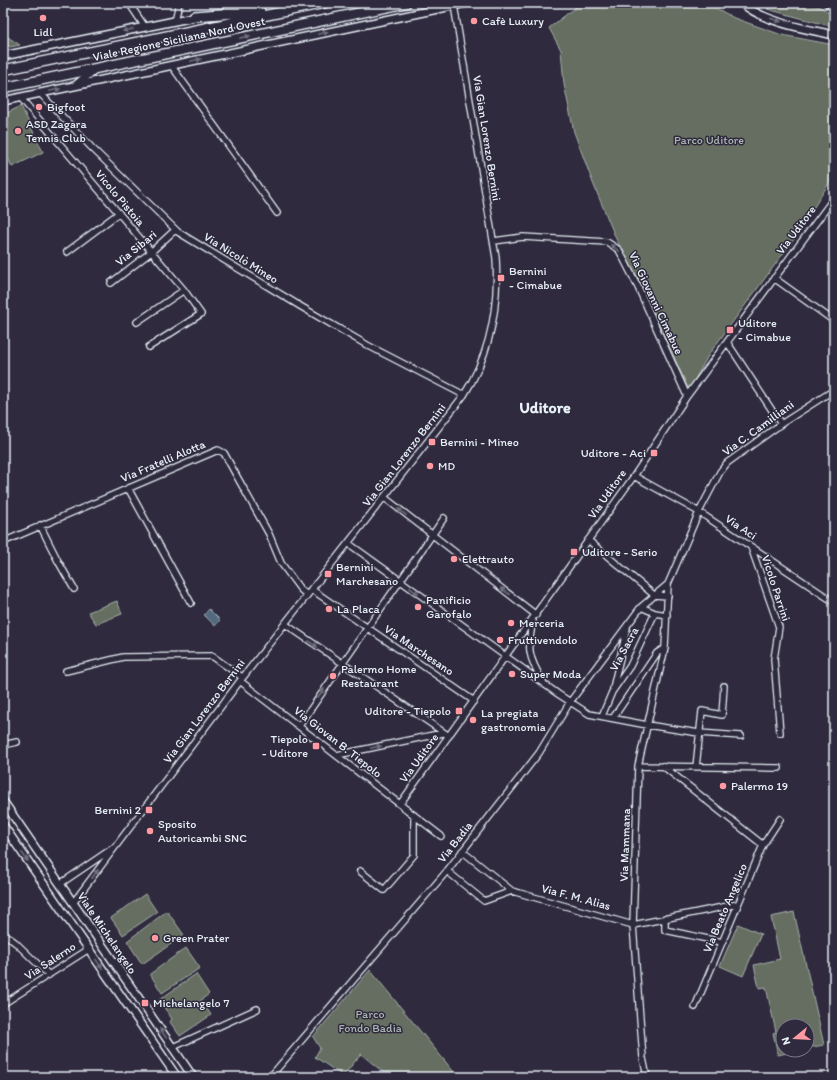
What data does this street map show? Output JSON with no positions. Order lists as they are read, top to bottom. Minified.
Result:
{"streets":{"main road":["Viale Regione Siciliana Nord Ovest"],"street":["Via Gian Lorenzo Bernini","Vicolo Pistoia","Via Uditore","Via Sibari","Via Nicolò Mineo","Via Giovanni Cimabue","Via C. Camilliani","Via Fratelli Alotta","Via Aci","Vicolo Parrini","Via Sacra","Via Marchesano","Via Giovan B. Tiepolo","Via Badia","Via Mammana","Via F. M. Alias","Via Beato Angelico","Viale Michelangelo","Via Salerno"]},"crossings":[["Via Gian Lorenzo Bernini","Via Nicolò Mineo"],["Via Gian Lorenzo Bernini","Via Giovanni Cimabue"],["Via Gian Lorenzo Bernini","Via Fratelli Alotta"],["Via Gian Lorenzo Bernini","Via Marchesano"],["Via Gian Lorenzo Bernini","Via Giovan B. Tiepolo"],["Via Gian Lorenzo Bernini","Viale Michelangelo"],["Vicolo Pistoia","Via Sibari"],["Via Uditore","Via Giovanni Cimabue"],["Via Uditore","Via Aci"],["Via Uditore","Via Marchesano"],["Via Uditore","Via Giovan B. Tiepolo"],["Via Sibari","Via Nicolò Mineo"],["Via C. Camilliani","Via Aci"],["Via C. Camilliani","Via Badia"],["Via C. Camilliani","Via Mammana"],["Via Aci","Vicolo Parrini"],["Via Badia","Via Mammana"],["Via Badia","Via F. M. Alias"],["Via Mammana","Via F. M. Alias"],["Viale Michelangelo","Via Salerno"]],"one_way":["Via Giovanni Cimabue"],"districts":["Uditore"],"parks":["Parco Uditore","Parco Fondo Badia"],"places":{"other":["Lidl","Cafè Luxury","Bigfoot","ASD Zagara Tennis Club","MD","Elettrauto","Panificio Garofalo","La Placa","Merceria","Fruttivendolo","Super Moda","Palermo Home Restaurant","La pregiata gastronomia","Palermo 19","Sposito Autoricambi SNC","Green Prater"],"transit":["Bernini - Cimabue","Uditore - Cimabue","Bernini - Mineo","Uditore - Aci","Uditore - Serio","Bernini Marchesano","Uditore - Tiepolo","Tiepolo - Uditore","Bernini 2","Michelangelo 7"]},"north":"left"}
